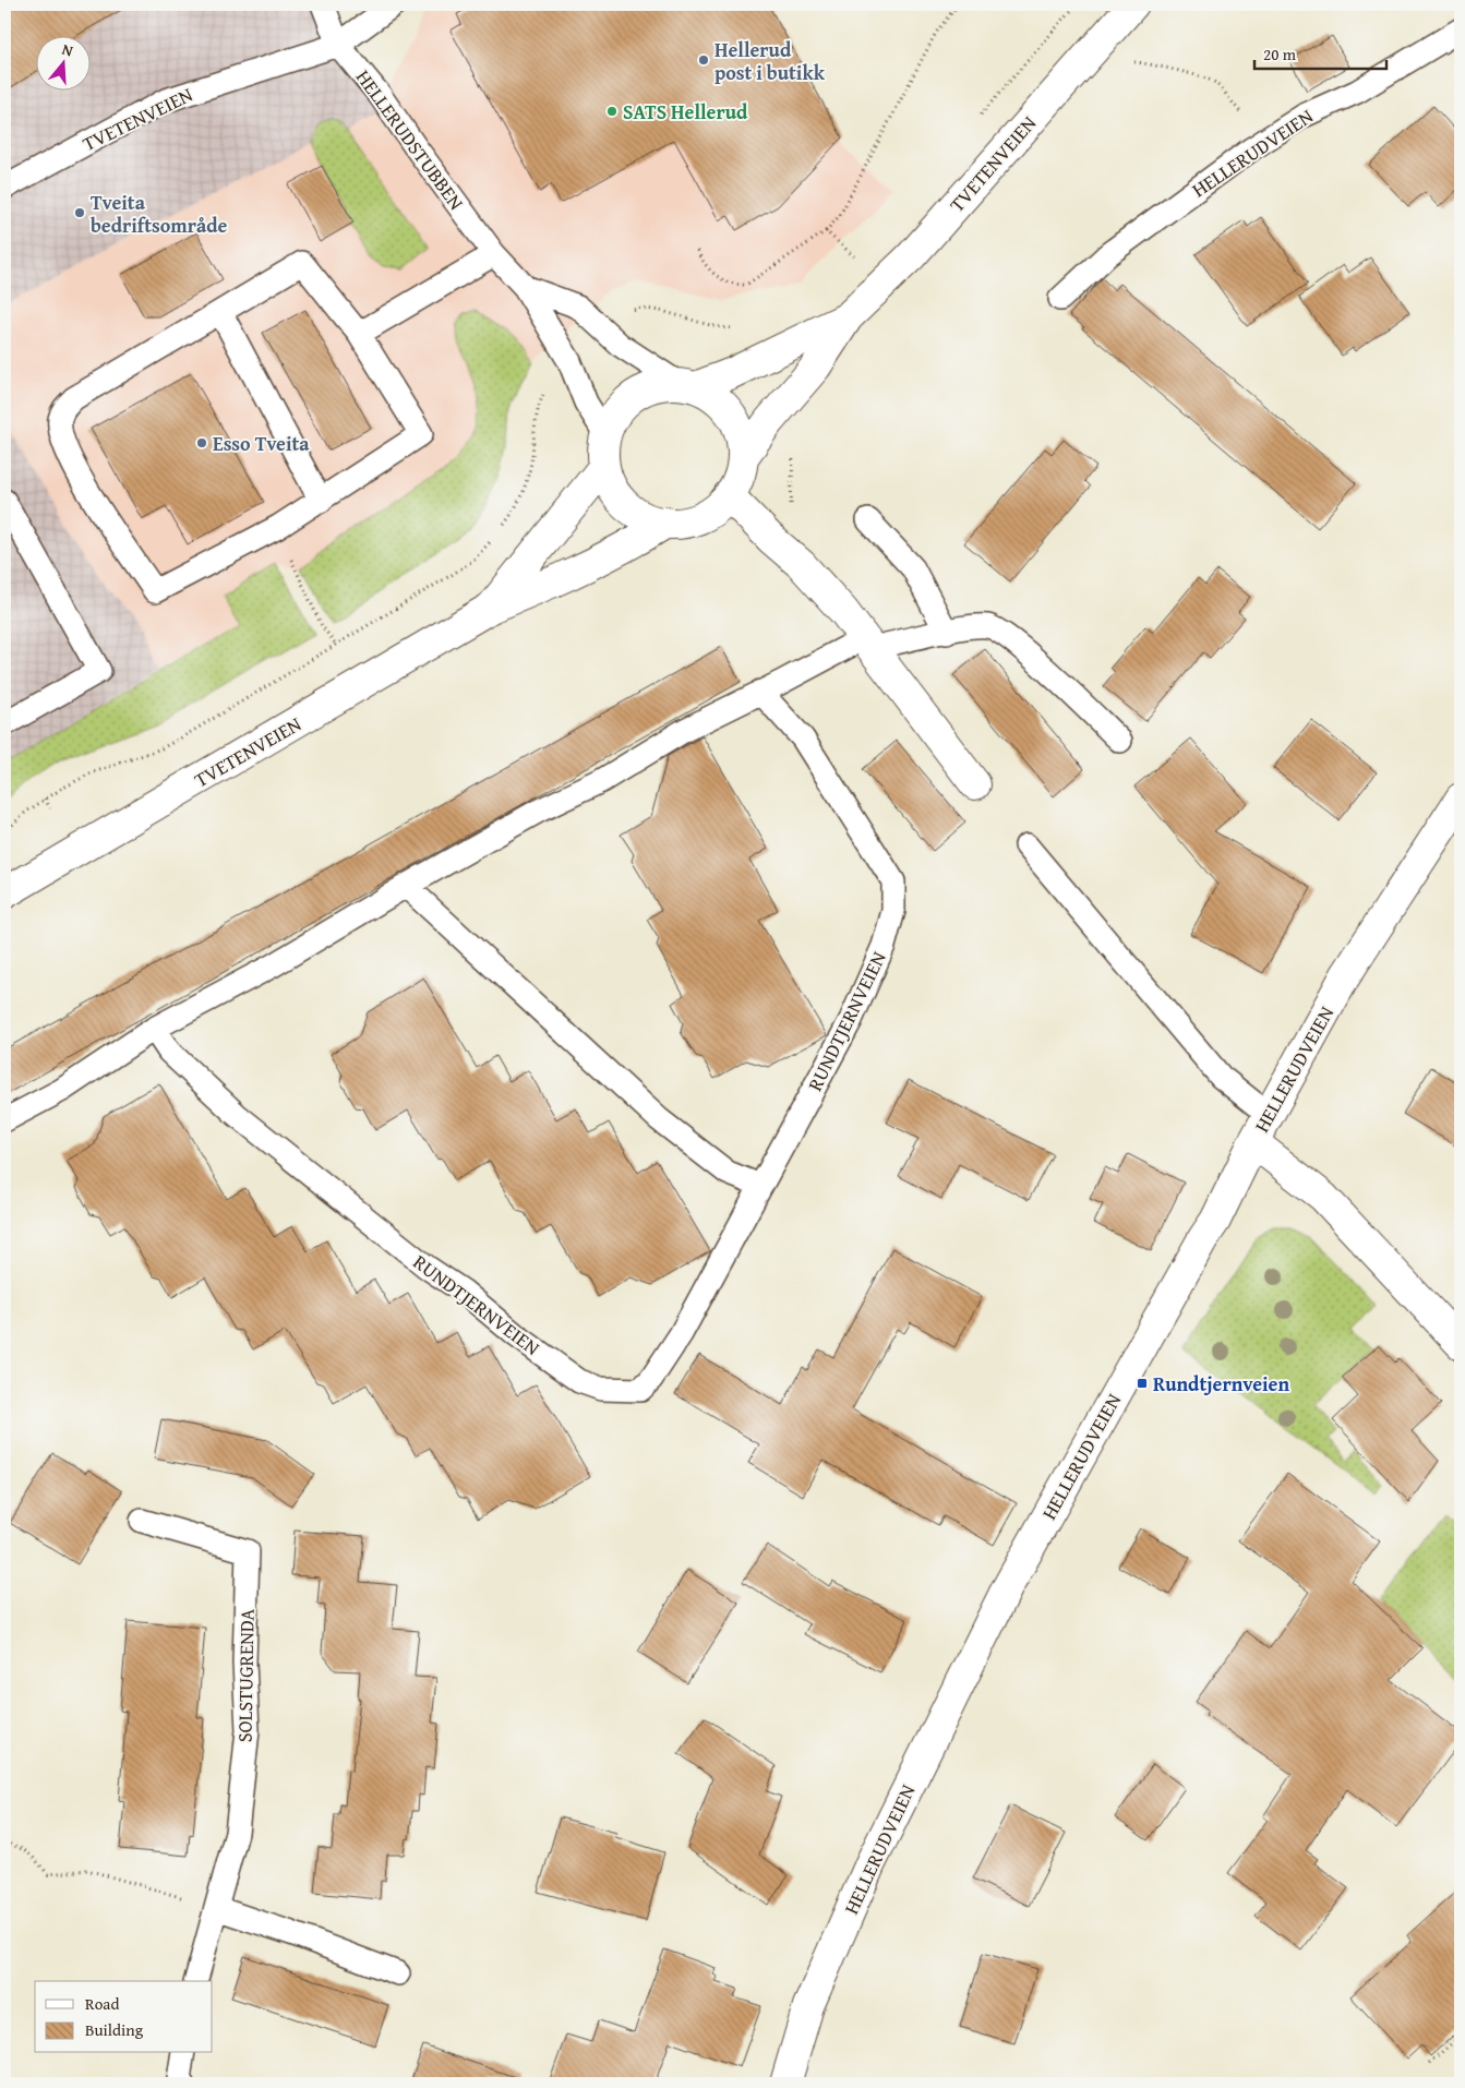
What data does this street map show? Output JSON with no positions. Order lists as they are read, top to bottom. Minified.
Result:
{"streets":{"main road":["TVETENVEIEN","HELLERUDVEIEN"],"lane":["HELLERUDSTUBBEN","RUNDTJERNVEIEN","SOLSTUGRENDA"]},"crossings":[["TVETENVEIEN","HELLERUDSTUBBEN"]],"places":{"other":["Hellerud post i butikk","SATS Hellerud","Tveita bedriftsområde","Esso Tveita"],"transit":["Rundtjernveien"]},"legend":["Road","Building"],"scale_bar":"20 m","north":"top"}
